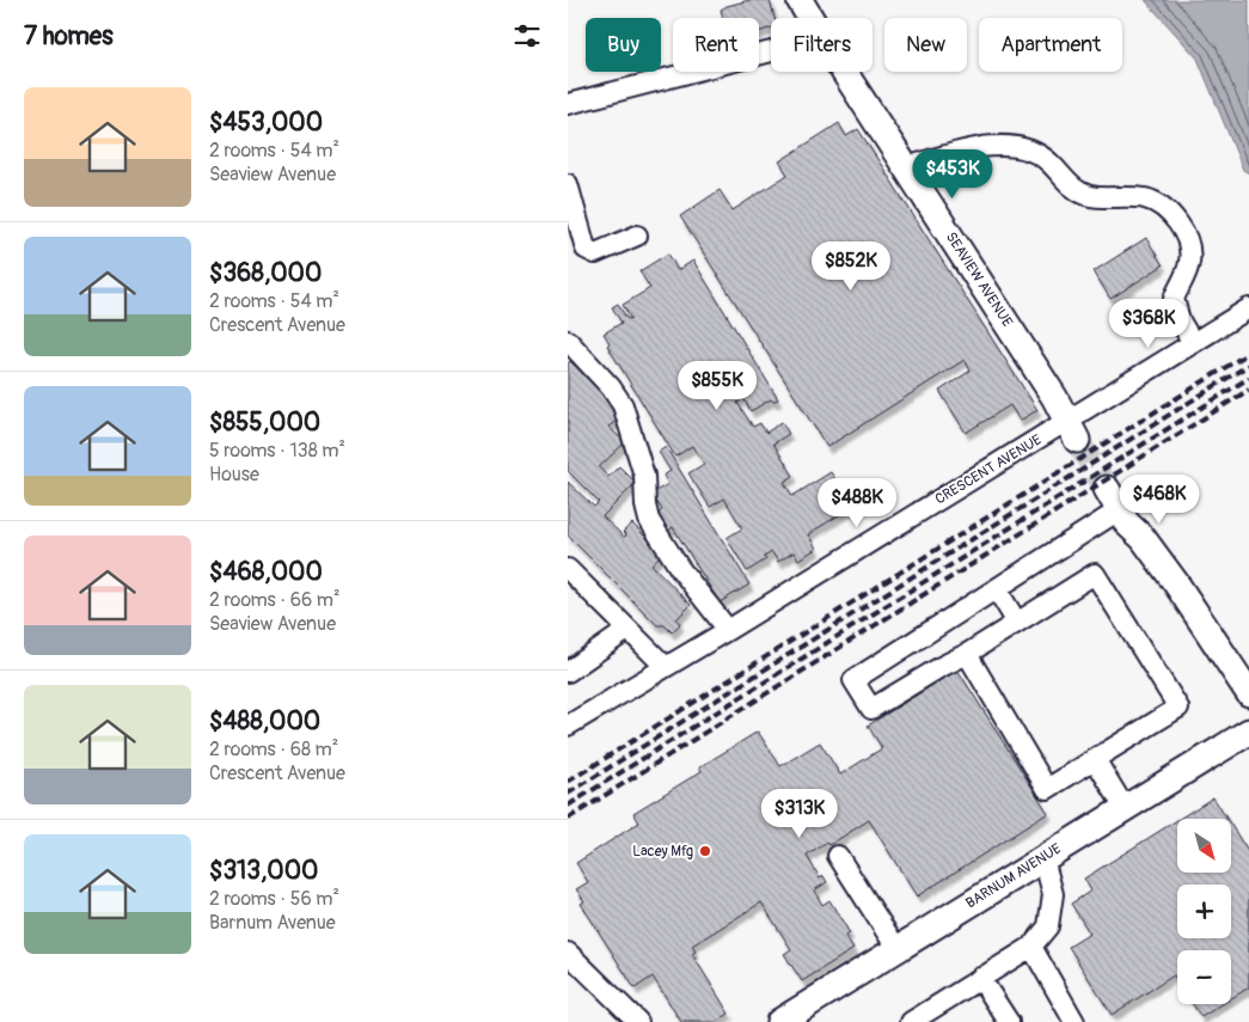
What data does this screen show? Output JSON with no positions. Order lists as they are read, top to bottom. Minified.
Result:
{"streets":{"main road":["SEAVIEW AVENUE","BARNUM AVENUE"],"street":["CRESCENT AVENUE"]},"crossings":[["SEAVIEW AVENUE","CRESCENT AVENUE"]],"places":["Lacey Mfg"],"north":"bottom right","page":{"heading":"7 homes","chip":["Buy","Rent","Filters","New","Apartment"],"list":[{"name":"$453,000","note":"2 rooms · 54 m² · Seaview Avenue"},{"name":"$368,000","note":"2 rooms · 54 m² · Crescent Avenue"},{"name":"$855,000","note":"5 rooms · 138 m² · House"},{"name":"$468,000","note":"2 rooms · 66 m² · Seaview Avenue"},{"name":"$488,000","note":"2 rooms · 68 m² · Crescent Avenue"},{"name":"$313,000","note":"2 rooms · 56 m² · Barnum Avenue"}],"price":["$453K","$852K","$368K","$855K","$468K","$488K","$313K"],"map_buttons":["+","−"]}}
